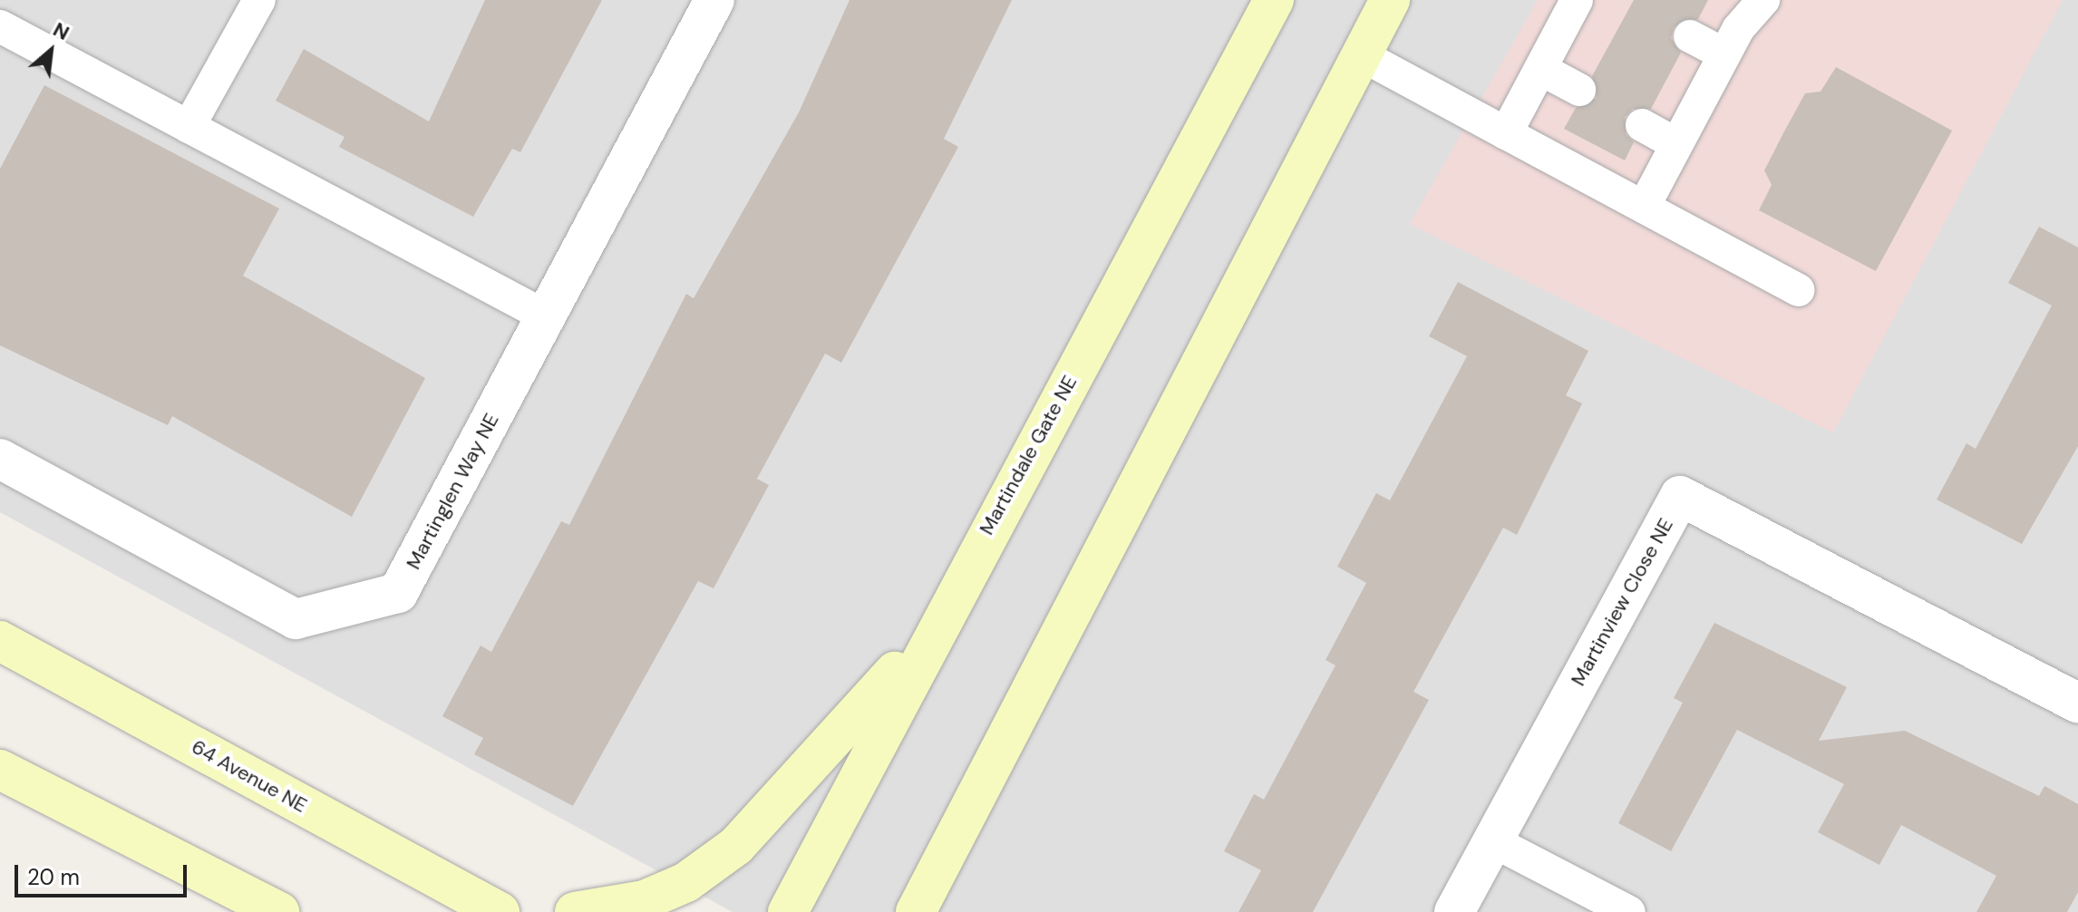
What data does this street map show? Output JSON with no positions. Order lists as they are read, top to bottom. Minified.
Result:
{"streets":{"street":["Martindale Gate NE","Martinglen Way NE","Martinview Close NE","64 Avenue NE"]},"scale_bar":"20 m","north":"top right"}
